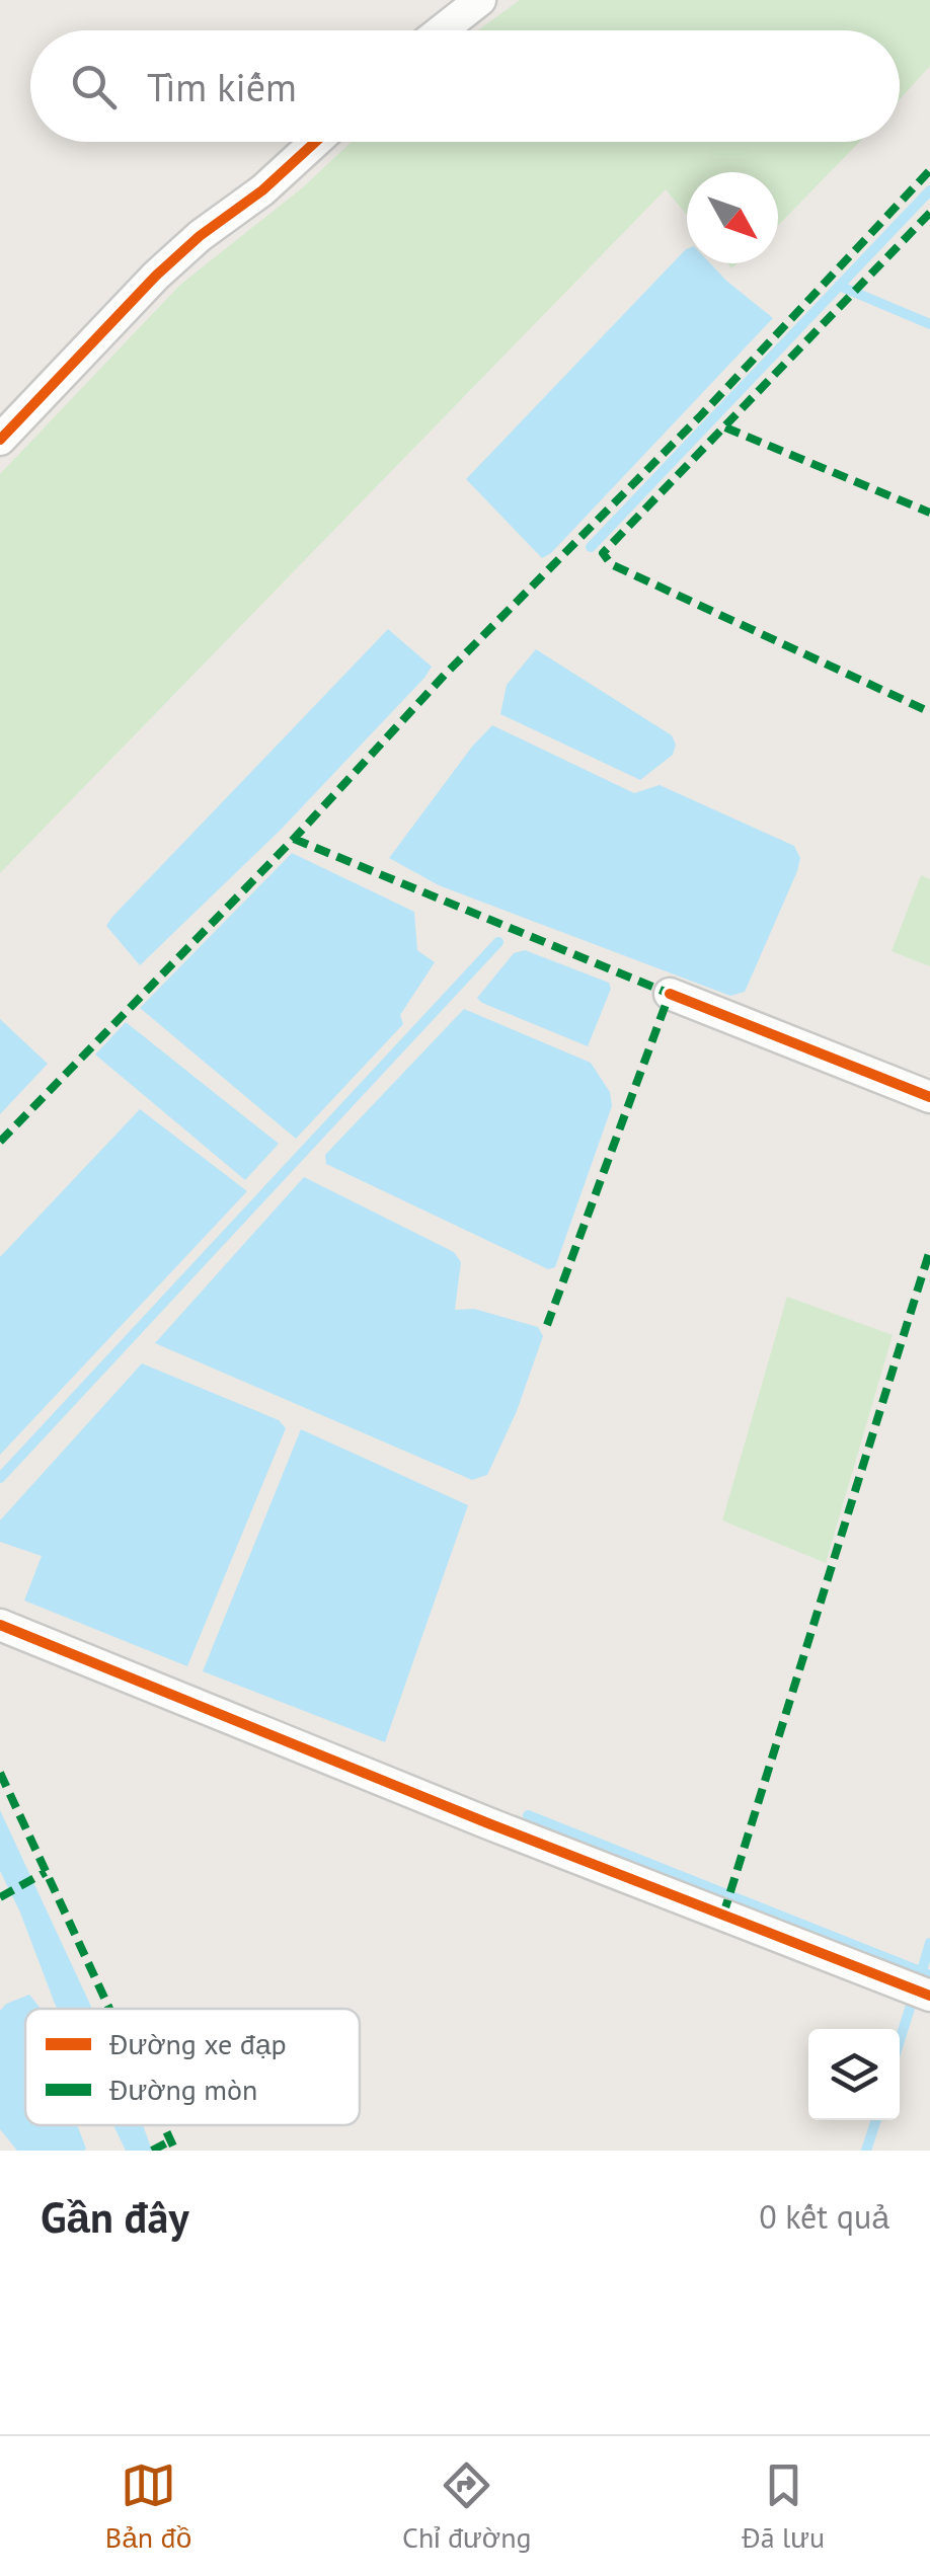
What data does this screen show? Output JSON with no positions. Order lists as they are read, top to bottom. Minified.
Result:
{"legend":["Đường xe đạp","Đường mòn"],"north":"bottom right","page":{"search":"Tìm kiếm","heading":["Gần đây","0 kết quả"],"nav":["Bản đồ","Chỉ đường","Đã lưu"]}}
